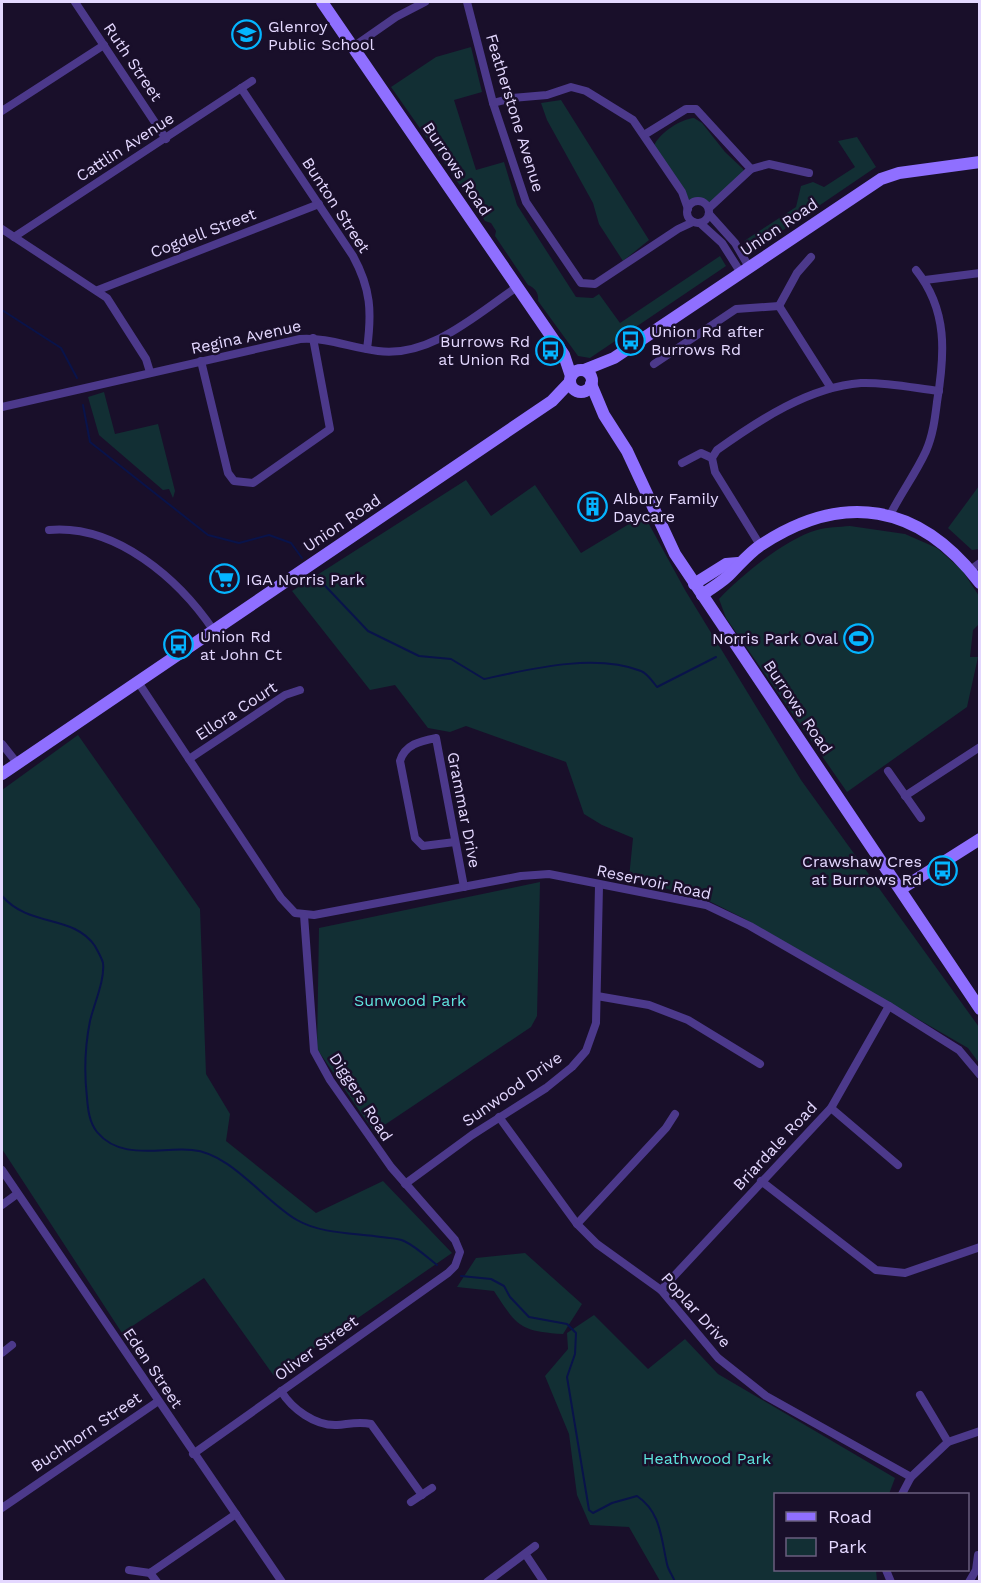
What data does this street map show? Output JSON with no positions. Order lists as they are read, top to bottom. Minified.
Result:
{"streets":{"main road":["Burrows Road","Union Road"],"street":["Ruth Street","Featherstone Avenue","Cattlin Avenue","Bunton Street","Cogdell Street","Regina Avenue","Ellora Court","Grammar Drive","Reservoir Road","Sunwood Drive","Diggers Road","Briardale Road","Poplar Drive","Oliver Street","Eden Street","Buchhorn Street"]},"crossings":[["Ruth Street","Cattlin Avenue"],["Cattlin Avenue","Bunton Street"],["Burrows Road","Union Road"],["Burrows Road","Regina Avenue"],["Bunton Street","Cogdell Street"],["Bunton Street","Regina Avenue"],["Grammar Drive","Reservoir Road"],["Reservoir Road","Sunwood Drive"],["Reservoir Road","Diggers Road"],["Reservoir Road","Briardale Road"],["Sunwood Drive","Diggers Road"],["Sunwood Drive","Poplar Drive"],["Diggers Road","Oliver Street"],["Briardale Road","Poplar Drive"],["Oliver Street","Eden Street"],["Eden Street","Buchhorn Street"]],"parks":["Sunwood Park","Heathwood Park"],"places":{"school or university":["Glenroy Public School"],"bus stop":["Union Rd after Burrows Rd","Burrows Rd at Union Rd","Union Rd at John Ct","Crawshaw Cres at Burrows Rd"],"building":["Albury Family Daycare"],"supermarket":["IGA Norris Park"],"sports":["Norris Park Oval"]},"legend":["Road","Park"]}
